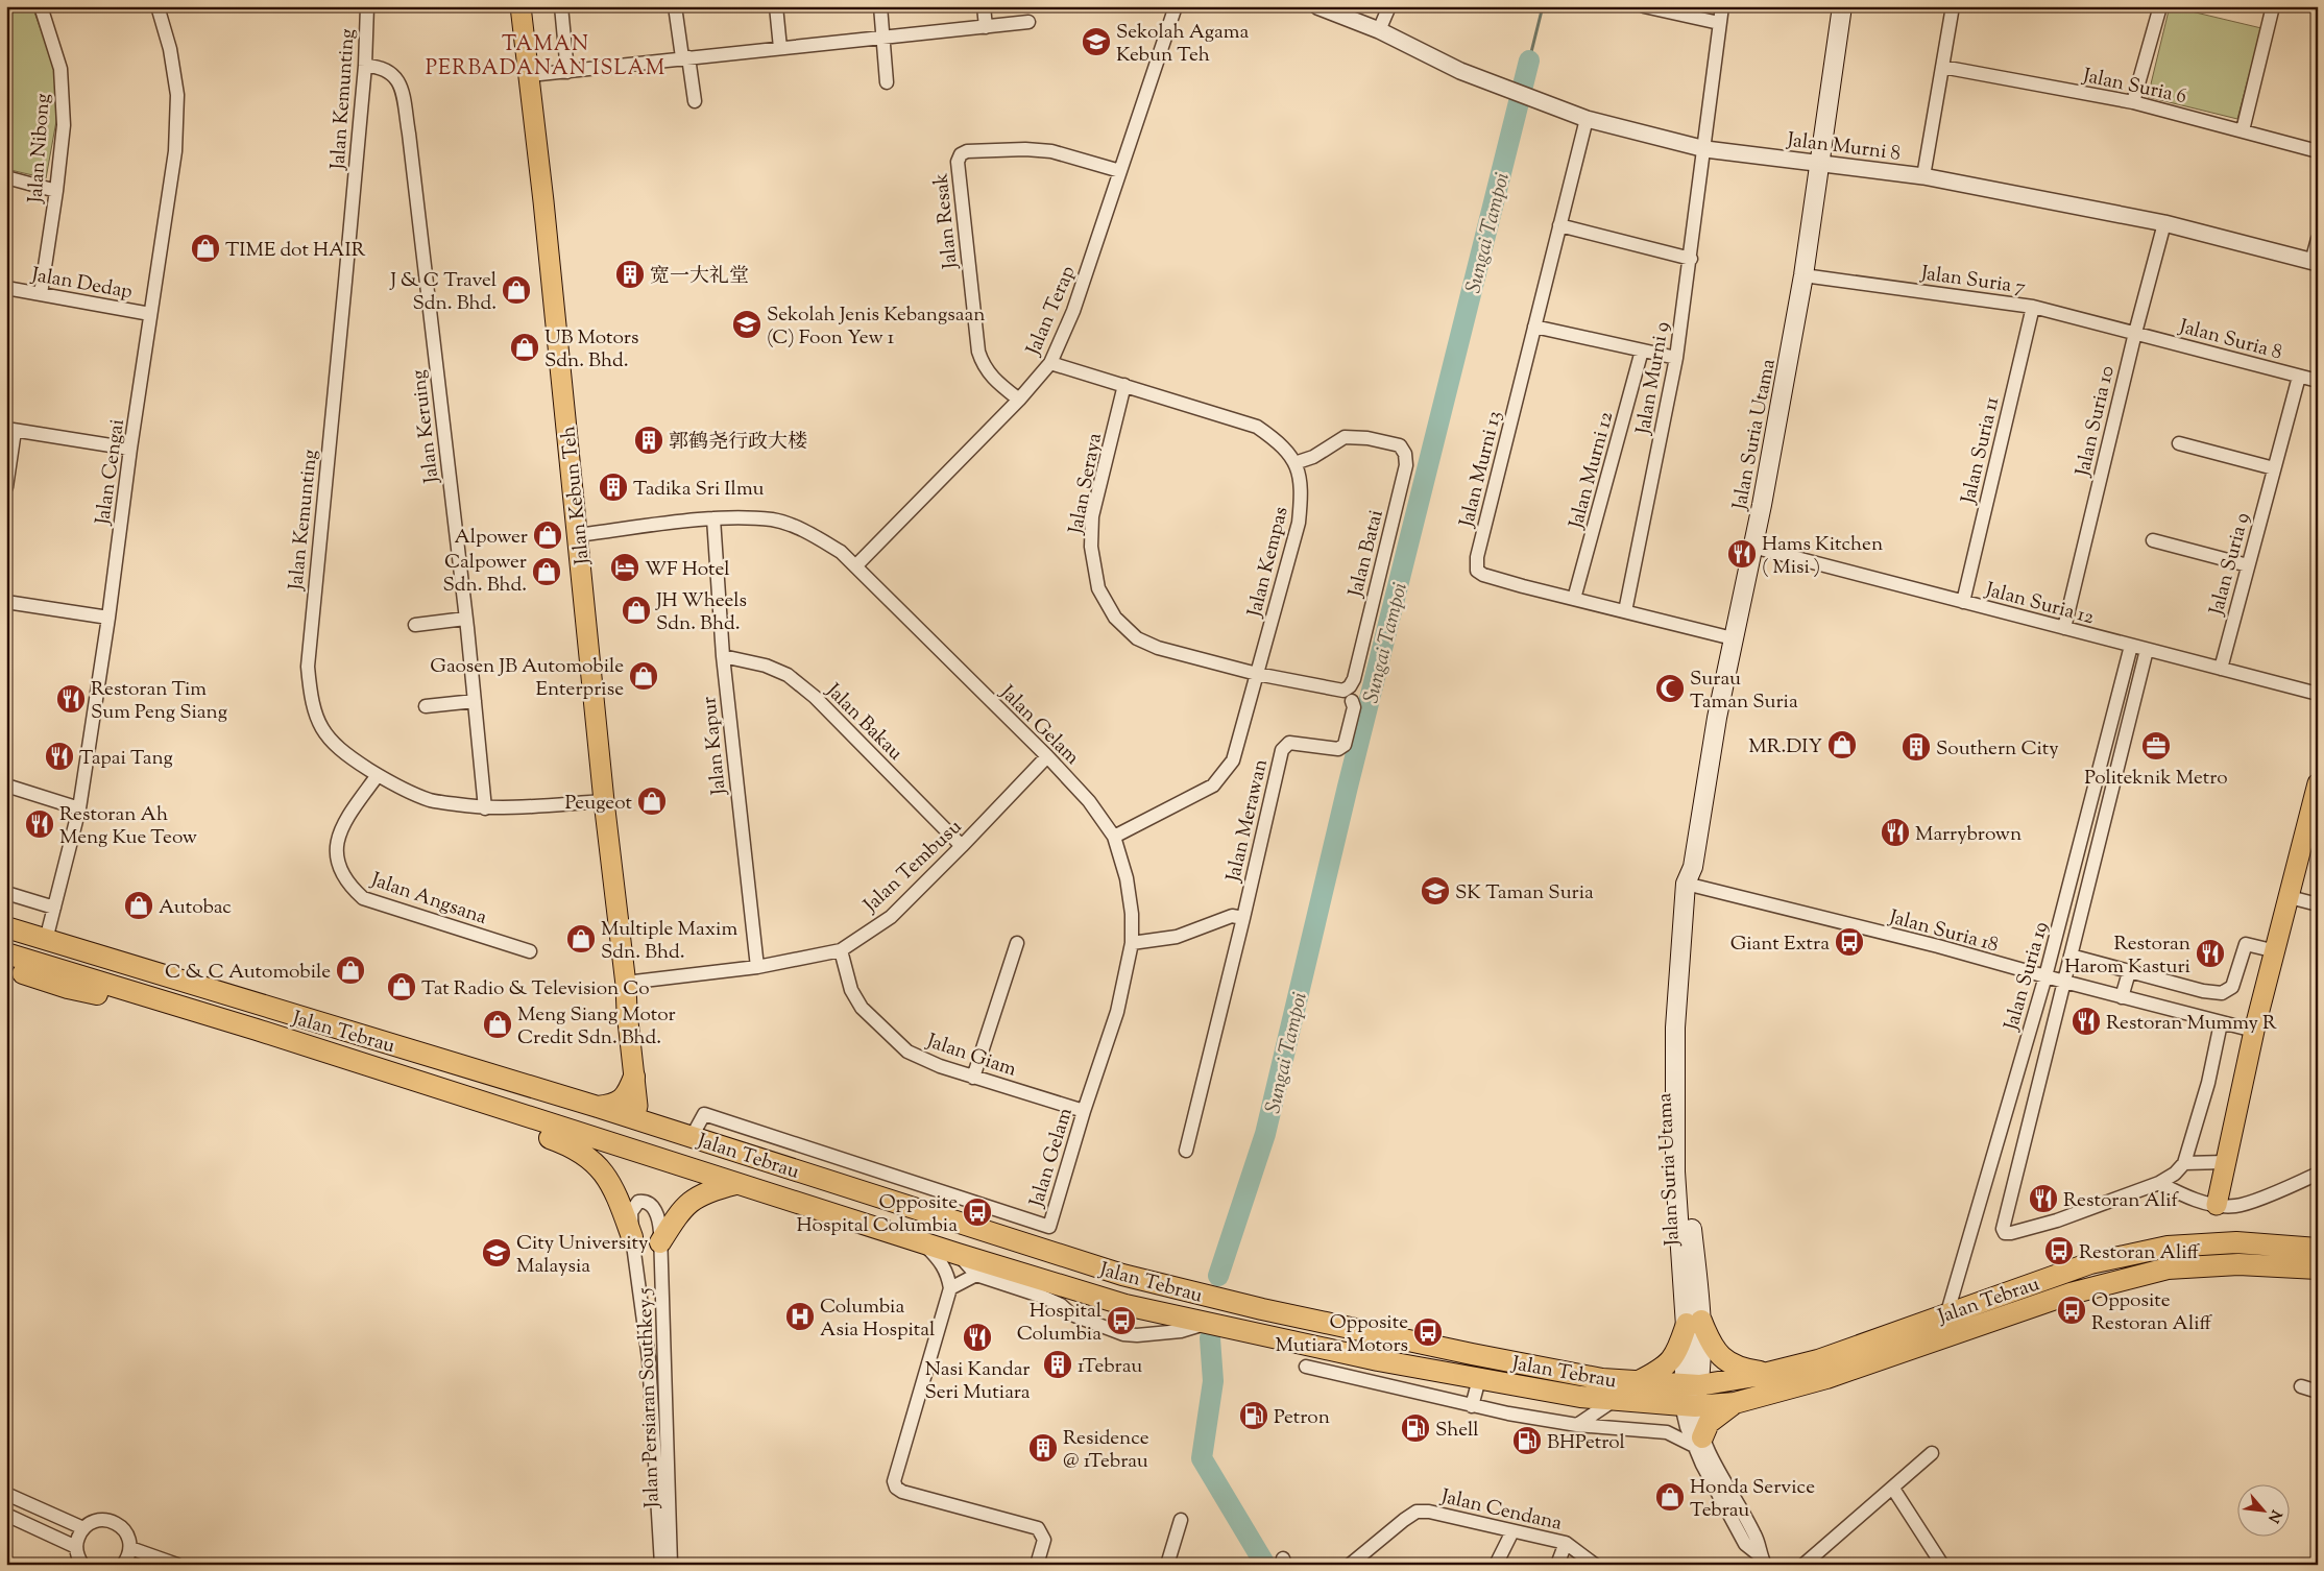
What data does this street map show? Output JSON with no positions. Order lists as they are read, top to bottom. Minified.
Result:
{"streets":{"highway":["Jalan Tebrau"],"main road":["Jalan Suria Utama","Jalan Kebun Teh"],"street":["Jalan Suria 6","Jalan Kemunting","Jalan Murni 8","Jalan Nibong","Jalan Resak","Jalan Suria 7","Jalan Dedap","Jalan Terap","Jalan Suria 8","Jalan Murni 9","Jalan Suria 10","Jalan Keruing","Jalan Suria 11","Jalan Murni 13","Jalan Murni 12","Jalan Cengai","Jalan Seraya","Jalan Batai","Jalan Kempas","Jalan Suria 9","Jalan Suria 12","Jalan Bakau","Jalan Gelam","Jalan Kapur","Jalan Merawan","Jalan Tembusu","Jalan Angsana","Jalan Suria 18","Jalan Suria 19","Jalan Giam","Jalan Persiaran Southkey 5","Jalan Cendana"]},"crossings":[["Jalan Kemunting","Jalan Keruing"],["Jalan Kemunting","Jalan Kebun Teh"],["Jalan Kemunting","Jalan Angsana"],["Jalan Murni 8","Jalan Murni 9"],["Jalan Murni 8","Jalan Suria 10"],["Jalan Murni 8","Jalan Suria Utama"],["Jalan Murni 8","Jalan Murni 13"],["Jalan Nibong","Jalan Dedap"],["Jalan Resak","Jalan Terap"],["Jalan Suria 7","Jalan Suria 8"],["Jalan Suria 7","Jalan Suria 10"],["Jalan Suria 7","Jalan Suria Utama"],["Jalan Suria 7","Jalan Suria 11"],["Jalan Dedap","Jalan Cengai"],["Jalan Terap","Jalan Kempas"],["Jalan Terap","Jalan Gelam"],["Jalan Suria 8","Jalan Suria 10"],["Jalan Suria 8","Jalan Suria 9"],["Jalan Murni 9","Jalan Murni 13"],["Jalan Suria 10","Jalan Suria 12"],["Jalan Suria Utama","Jalan Murni 13"],["Jalan Suria Utama","Jalan Suria 12"],["Jalan Suria Utama","Jalan Suria 18"],["Jalan Suria Utama","Jalan Tebrau"],["Jalan Suria 11","Jalan Suria 12"],["Jalan Murni 13","Jalan Murni 12"],["Jalan Cengai","Jalan Tebrau"],["Jalan Seraya","Jalan Batai"],["Jalan Seraya","Jalan Kempas"],["Jalan Kebun Teh","Jalan Gelam"],["Jalan Kebun Teh","Jalan Tembusu"],["Jalan Kebun Teh","Jalan Tebrau"],["Jalan Batai","Jalan Kempas"],["Jalan Kempas","Jalan Gelam"],["Jalan Suria 9","Jalan Suria 12"],["Jalan Suria 12","Jalan Suria 19"],["Jalan Bakau","Jalan Kapur"],["Jalan Bakau","Jalan Tembusu"],["Jalan Gelam","Jalan Kapur"],["Jalan Gelam","Jalan Tembusu"],["Jalan Gelam","Jalan Tebrau"],["Jalan Gelam","Jalan Giam"],["Jalan Kapur","Jalan Tembusu"],["Jalan Tembusu","Jalan Giam"],["Jalan Suria 18","Jalan Suria 19"],["Jalan Suria 19","Jalan Tebrau"]],"districts":["TAMAN PERBADANAN ISLAM"],"water":["Sungai Tampoi"],"places":{"school or university":["Sekolah Agama Kebun Teh","Sekolah Jenis Kebangsaan (C) Foon Yew 1","SK Taman Suria","City University Malaysia"],"shop":["TIME dot HAIR","J & C Travel Sdn. Bhd.","UB Motors Sdn. Bhd.","Alpower","Calpower Sdn. Bhd.","JH Wheels Sdn. Bhd.","Gaosen JB Automobile Enterprise","MR.DIY","Peugeot","Autobac","Multiple Maxim Sdn. Bhd.","C & C Automobile","Tat Radio & Television Co","Meng Siang Motor Credit Sdn. Bhd.","Honda Service Tebrau"],"building":["宽一大礼堂","郭鹤尧行政大楼","Tadika Sri Ilmu","Southern City","1Tebrau","Residence @ 1Tebrau"],"restaurant":["Hams Kitchen ( Misi )","Restoran Tim Sum Peng Siang","Tapai Tang","Restoran Ah Meng Kue Teow","Marrybrown","Restoran Harom Kasturi","Restoran Mummy R","Restoran Alif","Nasi Kandar Seri Mutiara"],"hotel":["WF Hotel"],"mosque":["Surau Taman Suria"],"office":["Politeknik Metro"],"bus stop":["Giant Extra","Opposite Hospital Columbia","Restoran Aliff","Opposite Restoran Aliff","Hospital Columbia","Opposite Mutiara Motors"],"hospital":["Columbia Asia Hospital"],"fuel station":["Petron","Shell","BHPetrol"]},"north":"bottom right"}
